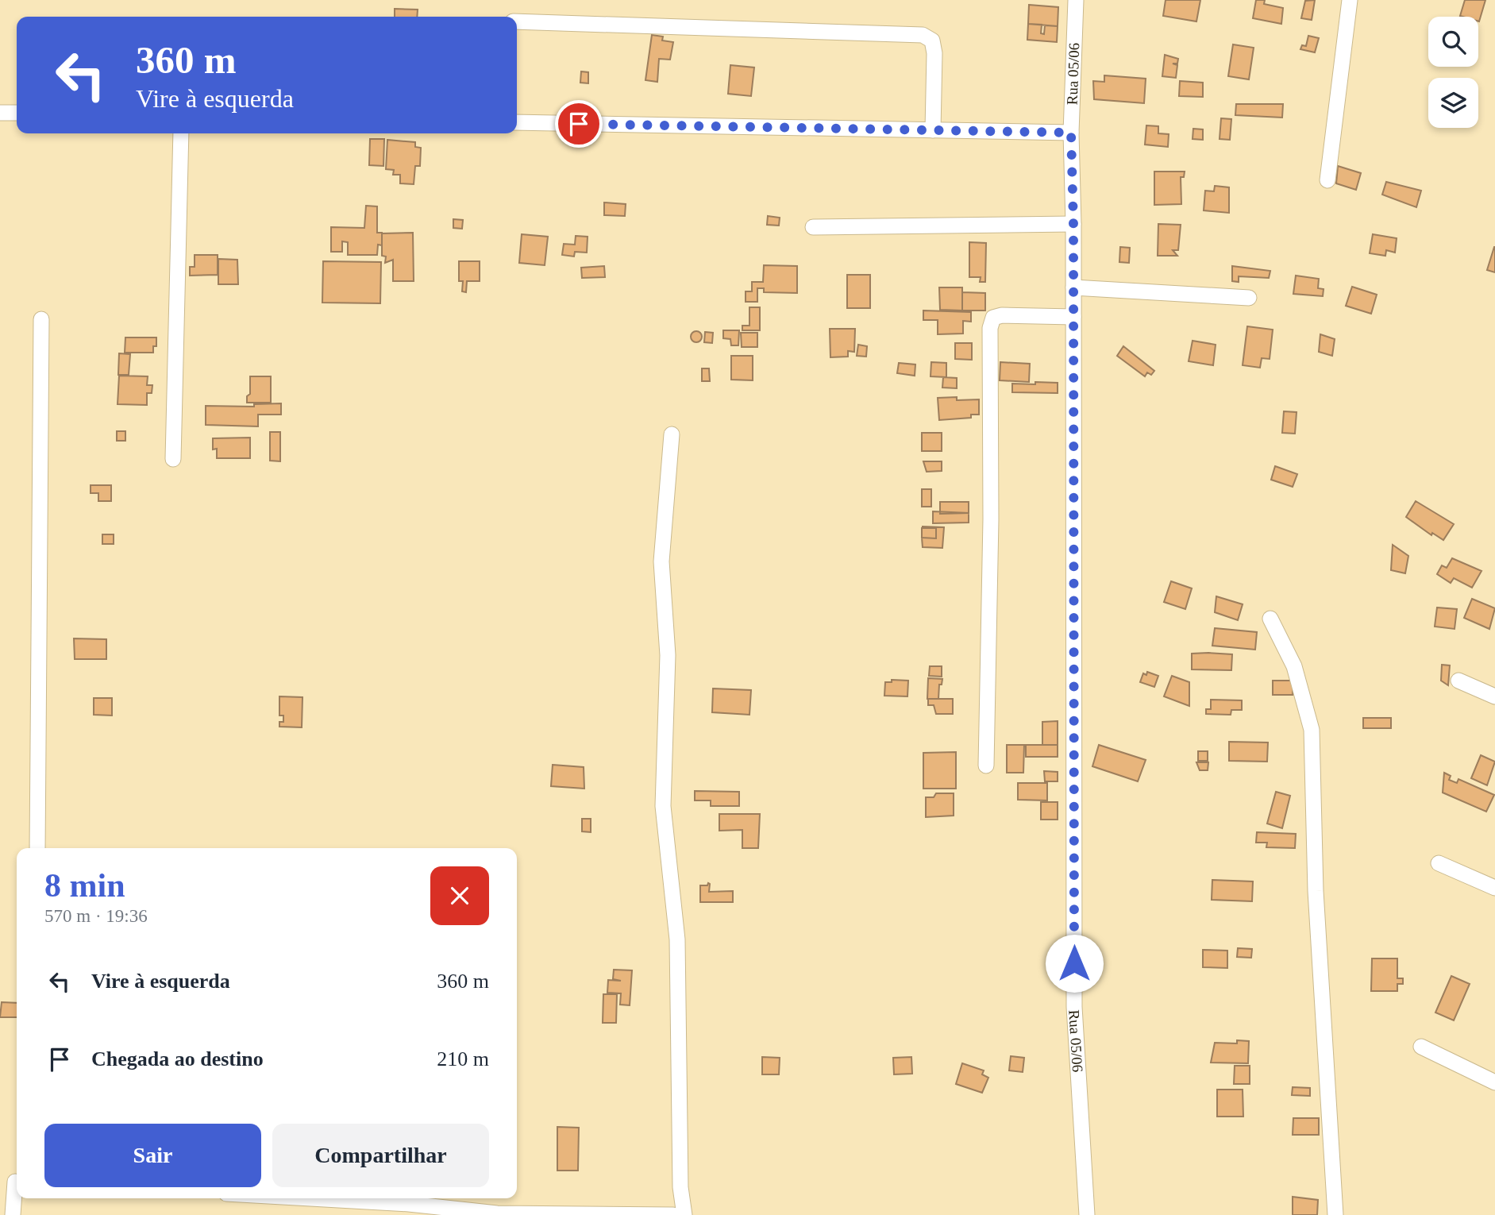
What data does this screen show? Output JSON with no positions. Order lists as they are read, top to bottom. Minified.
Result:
{"streets":{"street":["Rua 05/06"]},"page":{"turn":["360 m","Vire à esquerda"],"heading":["8 min","570 m · 19:36"],"list":[{"name":"Vire à esquerda","value":"360 m"},{"name":"Chegada ao destino","value":"210 m"}],"buttons":["Sair","Compartilhar"]}}
